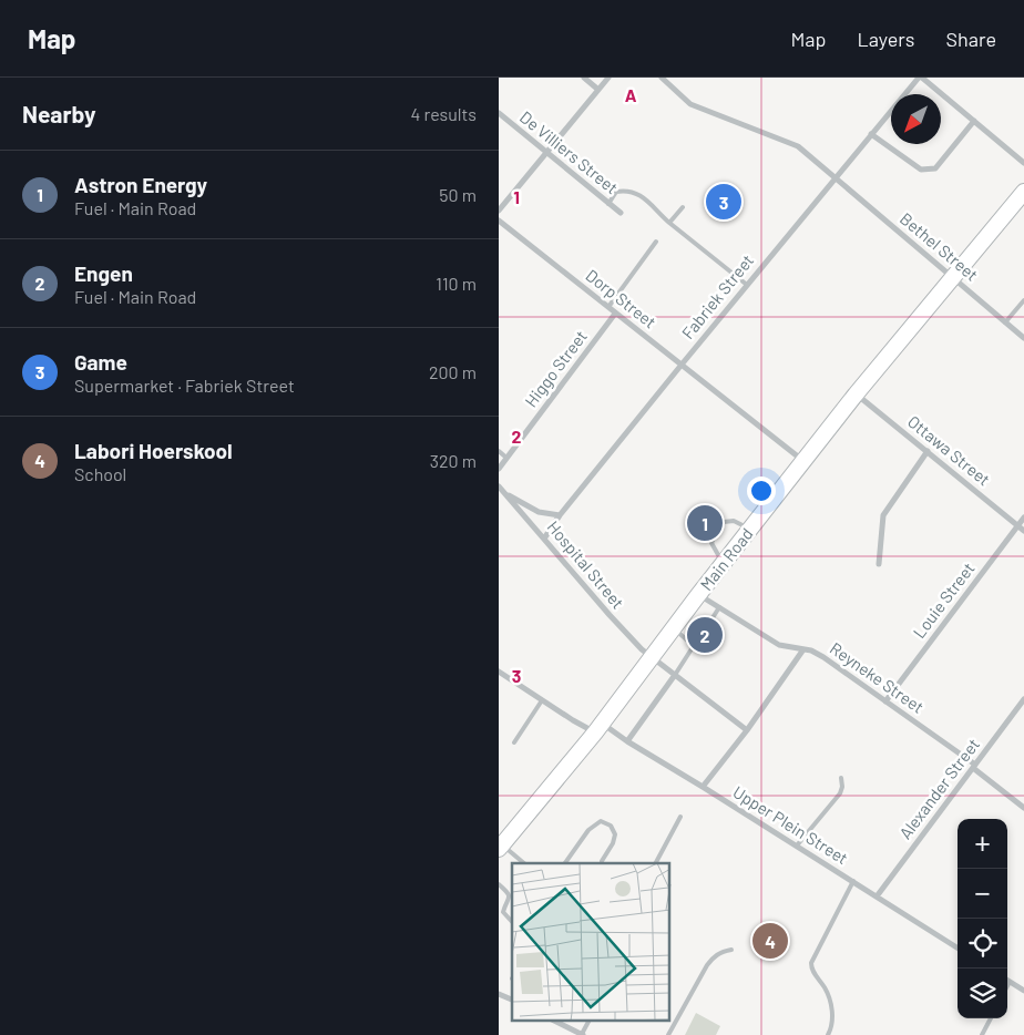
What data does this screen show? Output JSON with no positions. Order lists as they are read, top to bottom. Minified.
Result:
{"streets":{"main road":["Main Road"],"street":["De Villiers Street","Bethel Street","Fabriek Street","Dorp Street","Higgo Street","Ottawa Street","Hospital Street","Louie Street","Reyneke Street","Alexander Street","Upper Plein Street"]},"crossings":[["Bethel Street","Fabriek Street"],["Bethel Street","Main Road"],["Fabriek Street","Dorp Street"],["Fabriek Street","Hospital Street"],["Dorp Street","Higgo Street"],["Dorp Street","Main Road"],["Ottawa Street","Main Road"],["Ottawa Street","Louie Street"],["Main Road","Hospital Street"],["Main Road","Reyneke Street"],["Main Road","Upper Plein Street"],["Louie Street","Reyneke Street"],["Reyneke Street","Alexander Street"],["Alexander Street","Upper Plein Street"]],"north":"bottom left","page":{"header":"Map","nav":["Map","Layers","Share"],"heading":["Nearby","4 results"],"list":[{"mark":"1","name":"Astron Energy","note":"Fuel · Main Road","value":"50 m"},{"mark":"2","name":"Engen","note":"Fuel · Main Road","value":"110 m"},{"mark":"3","name":"Game","note":"Supermarket · Fabriek Street","value":"200 m"},{"mark":"4","name":"Labori Hoerskool","note":"School","value":"320 m"}],"pins":["3","1","2","4"],"map_buttons":["+","−"]},"grid":{"columns":["A"],"rows":["1","2","3"]}}
